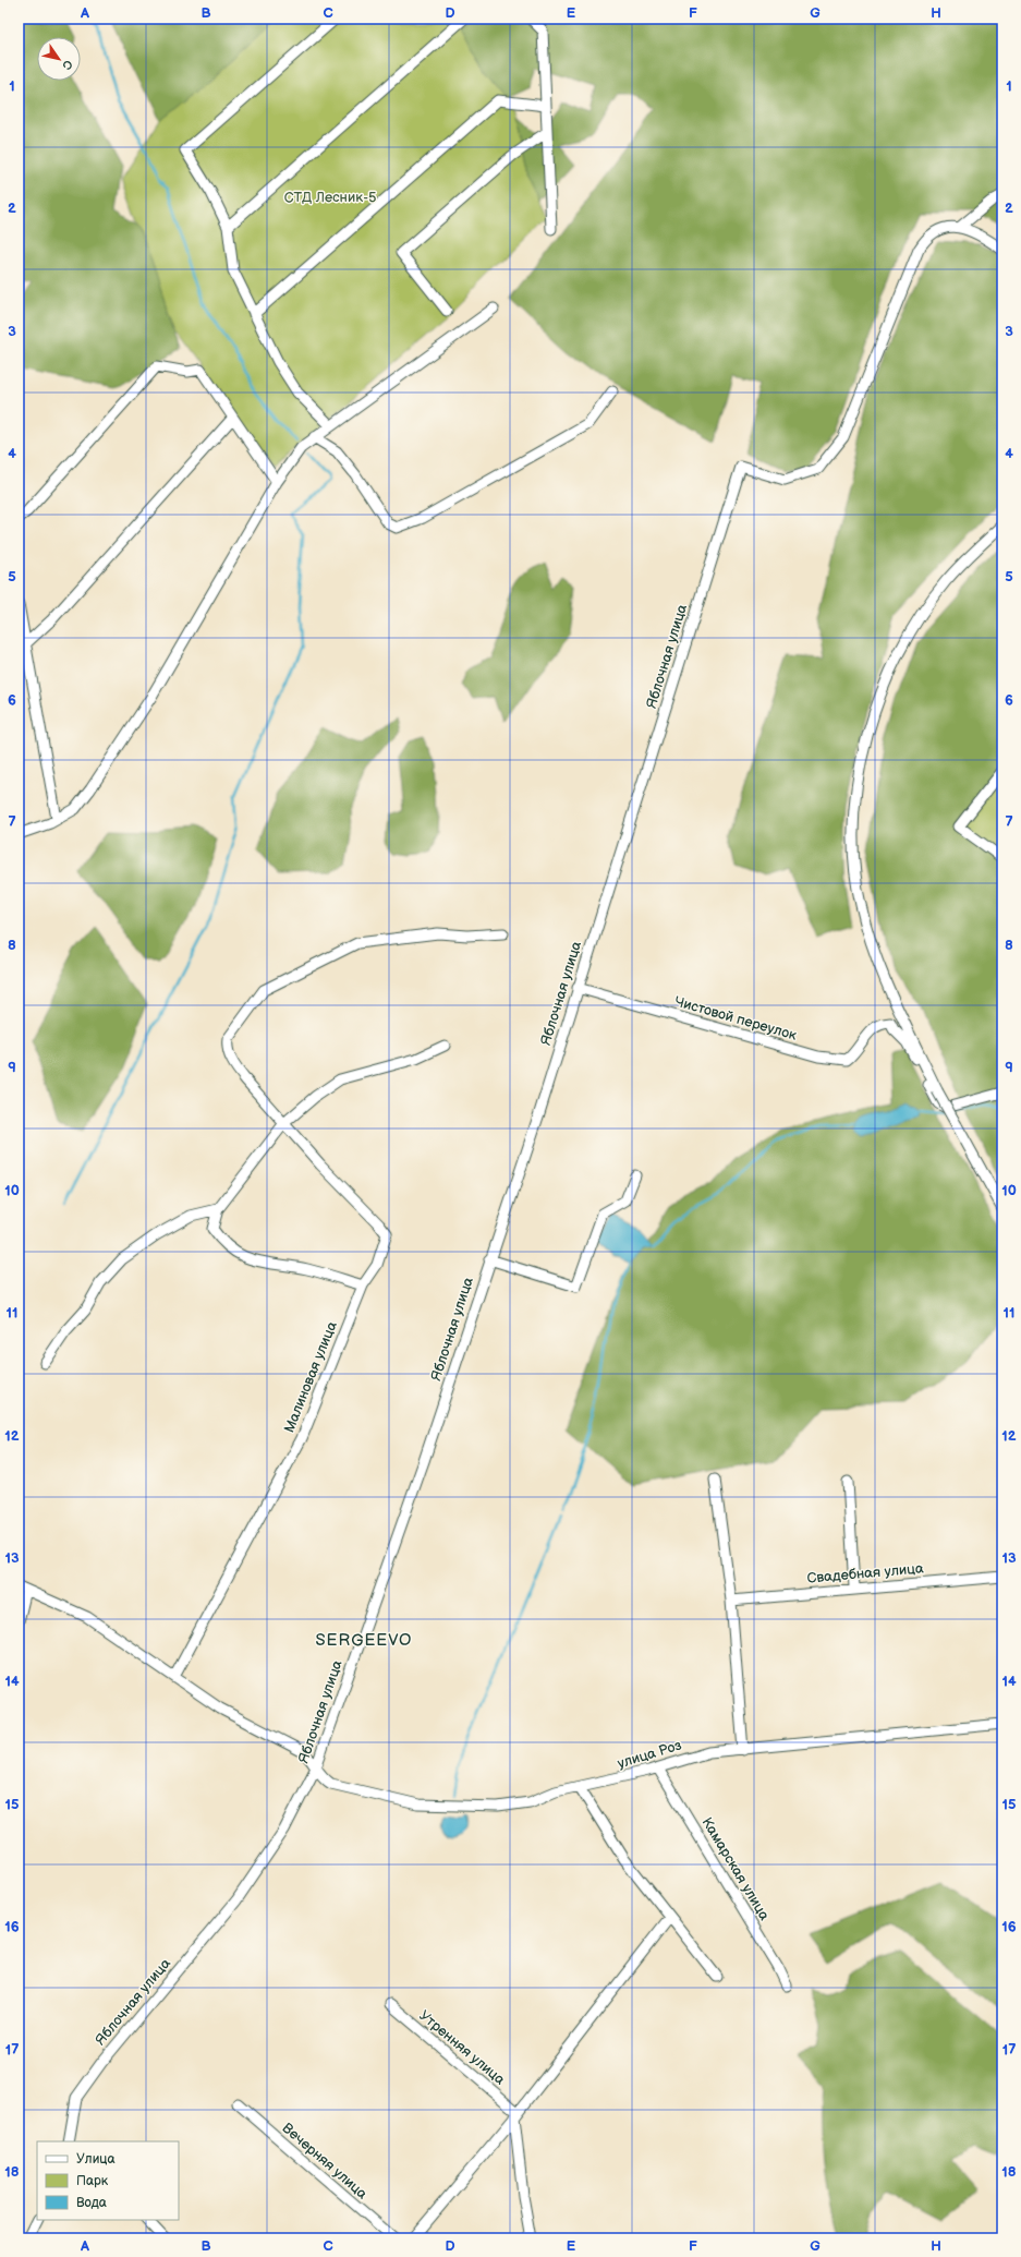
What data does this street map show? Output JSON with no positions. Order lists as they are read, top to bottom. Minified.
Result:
{"streets":{"street":["Яблочная улица","Чистовой переулок","Малиновая улица","Свадебная улица","улица Роз","Камарская улица","Утренняя улица","Вечерняя улица"]},"crossings":[["Яблочная улица","Чистовой переулок"],["Яблочная улица","улица Роз"],["Малиновая улица","улица Роз"],["улица Роз","Камарская улица"]],"districts":["SERGEEVO"],"parks":["СТД Лесник-5"],"legend":["Улица","Парк","Вода"],"north":"bottom right","grid":{"columns":["A","B","C","D","E","F","G","H"],"rows":["1","2","3","4","5","6","7","8","9","10","11","12","13","14","15","16","17","18"]}}
